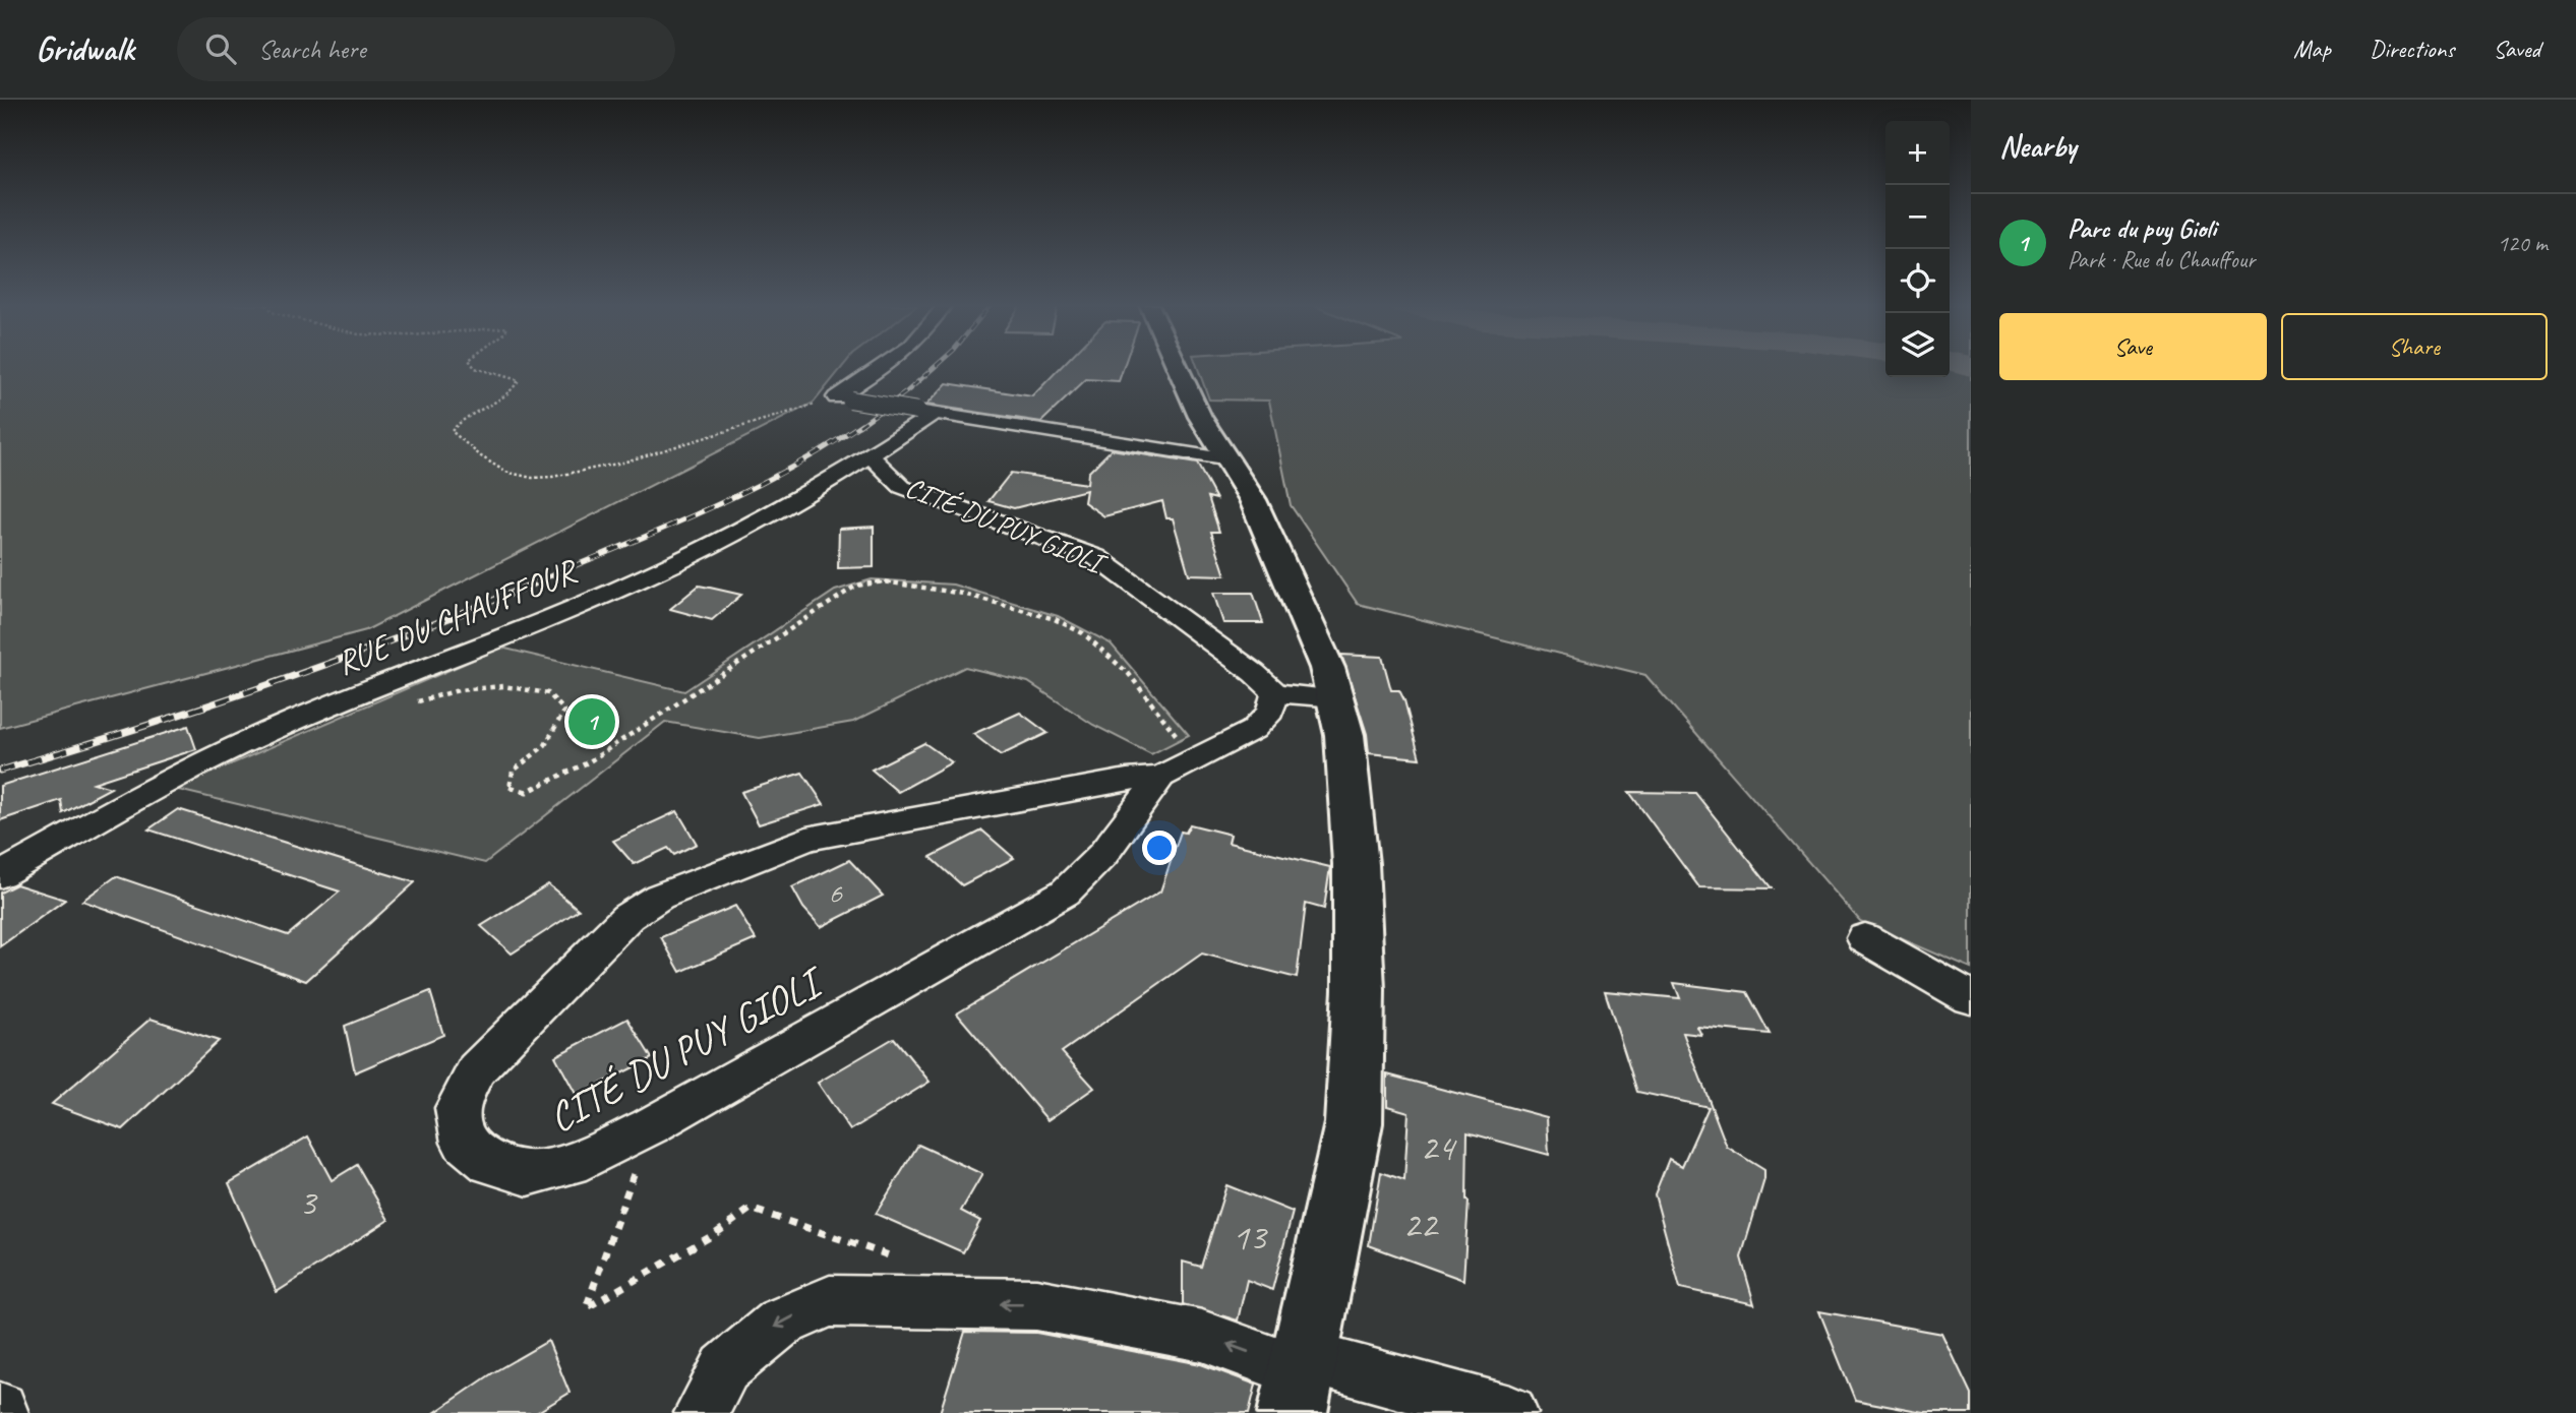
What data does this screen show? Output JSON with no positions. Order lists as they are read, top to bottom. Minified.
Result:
{"streets":{"street":["CITÉ DU PUY GIOLI","RUE DU CHAUFFOUR"]},"crossings":[["CITÉ DU PUY GIOLI","RUE DU CHAUFFOUR"]],"house_numbers":["6","24","3","22","13"],"page":{"header":"Gridwalk","search":"Search here","nav":["Map","Directions","Saved"],"heading":"Nearby","map_buttons":["+","−"],"list":[{"mark":"1","name":"Parc du puy Gioli","note":"Park · Rue du Chauffour","value":"120 m"}],"buttons":["Save","Share"],"pins":"1"}}
